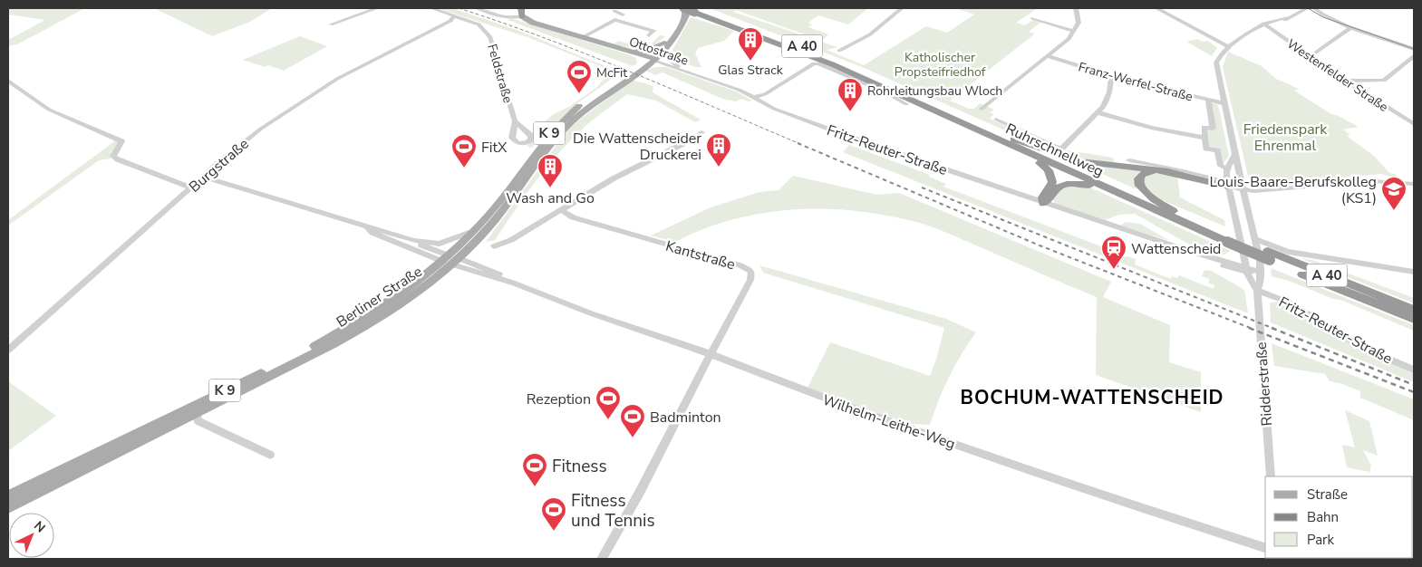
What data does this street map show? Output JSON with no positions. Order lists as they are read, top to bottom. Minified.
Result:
{"streets":{"highway":["A 40","Ruhrschnellweg"],"main road":["Ottostraße","K 9","Berliner Straße"],"street":["Feldstraße","Westenfelder Straße","Franz-Werfel-Straße","Fritz-Reuter-Straße","Burgstraße","Kantstraße","Ridderstraße","Wilhelm-Leithe-Weg"]},"crossings":[["Ottostraße","Fritz-Reuter-Straße"],["Ottostraße","Berliner Straße"],["Feldstraße","Burgstraße"],["Fritz-Reuter-Straße","Ridderstraße"],["Ruhrschnellweg","Berliner Straße"],["Kantstraße","Wilhelm-Leithe-Weg"],["Berliner Straße","Wilhelm-Leithe-Weg"]],"districts":["BOCHUM-WATTENSCHEID"],"parks":["Katholischer Propsteifriedhof","Friedenspark Ehrenmal"],"places":{"building":["Glas Strack","Rohrleitungsbau Wloch","Die Wattenscheider Druckerei","Wash and Go"],"sports":["McFit","FitX","Rezeption","Badminton","Fitness","Fitness und Tennis"],"school or university":["Louis-Baare-Berufskolleg (KS1)"],"station":["Wattenscheid"]},"legend":["Straße","Bahn","Park"],"north":"top right"}
